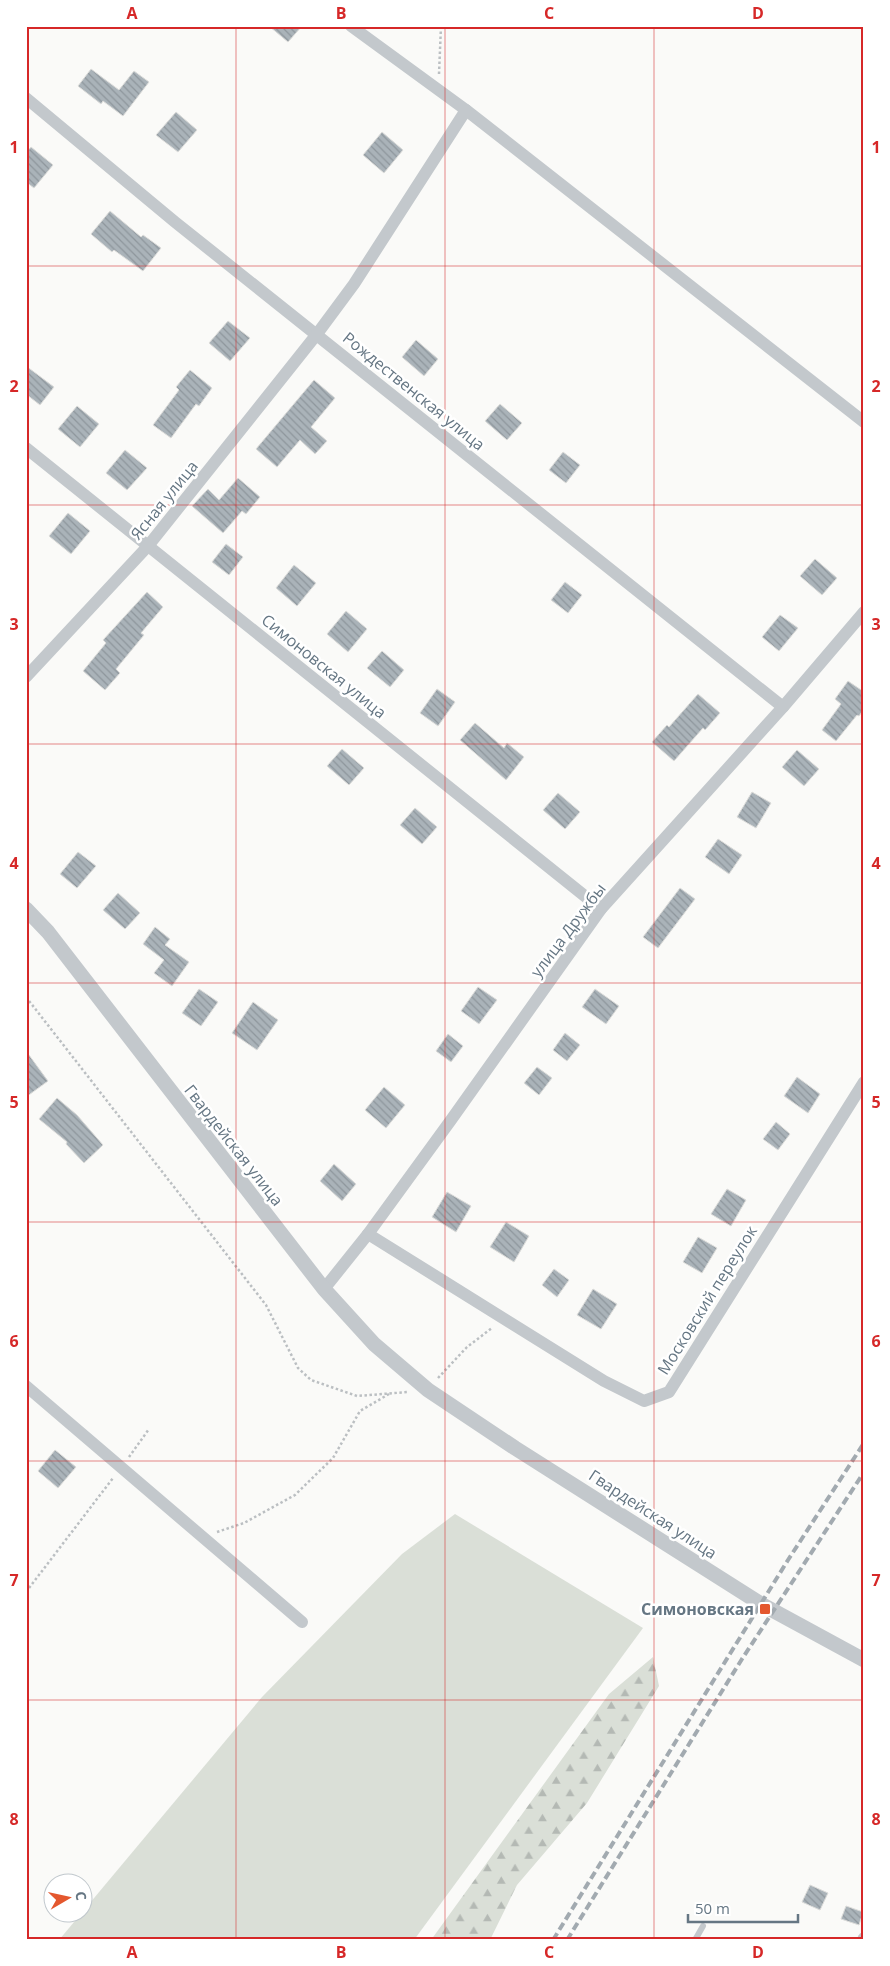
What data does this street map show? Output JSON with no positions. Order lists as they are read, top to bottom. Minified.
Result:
{"streets":{"street":["Рождественская улица","Ясная улица","Симоновская улица","улица Дружбы","Гвардейская улица","Московский переулок"]},"crossings":[["Рождественская улица","Ясная улица"],["Рождественская улица","улица Дружбы"],["Ясная улица","Симоновская улица"],["Симоновская улица","улица Дружбы"],["улица Дружбы","Гвардейская улица"],["улица Дружбы","Московский переулок"]],"places":{"transit":["Симоновская"]},"scale_bar":"50 m","north":"right","grid":{"columns":["A","B","C","D"],"rows":["1","2","3","4","5","6","7","8"]}}
